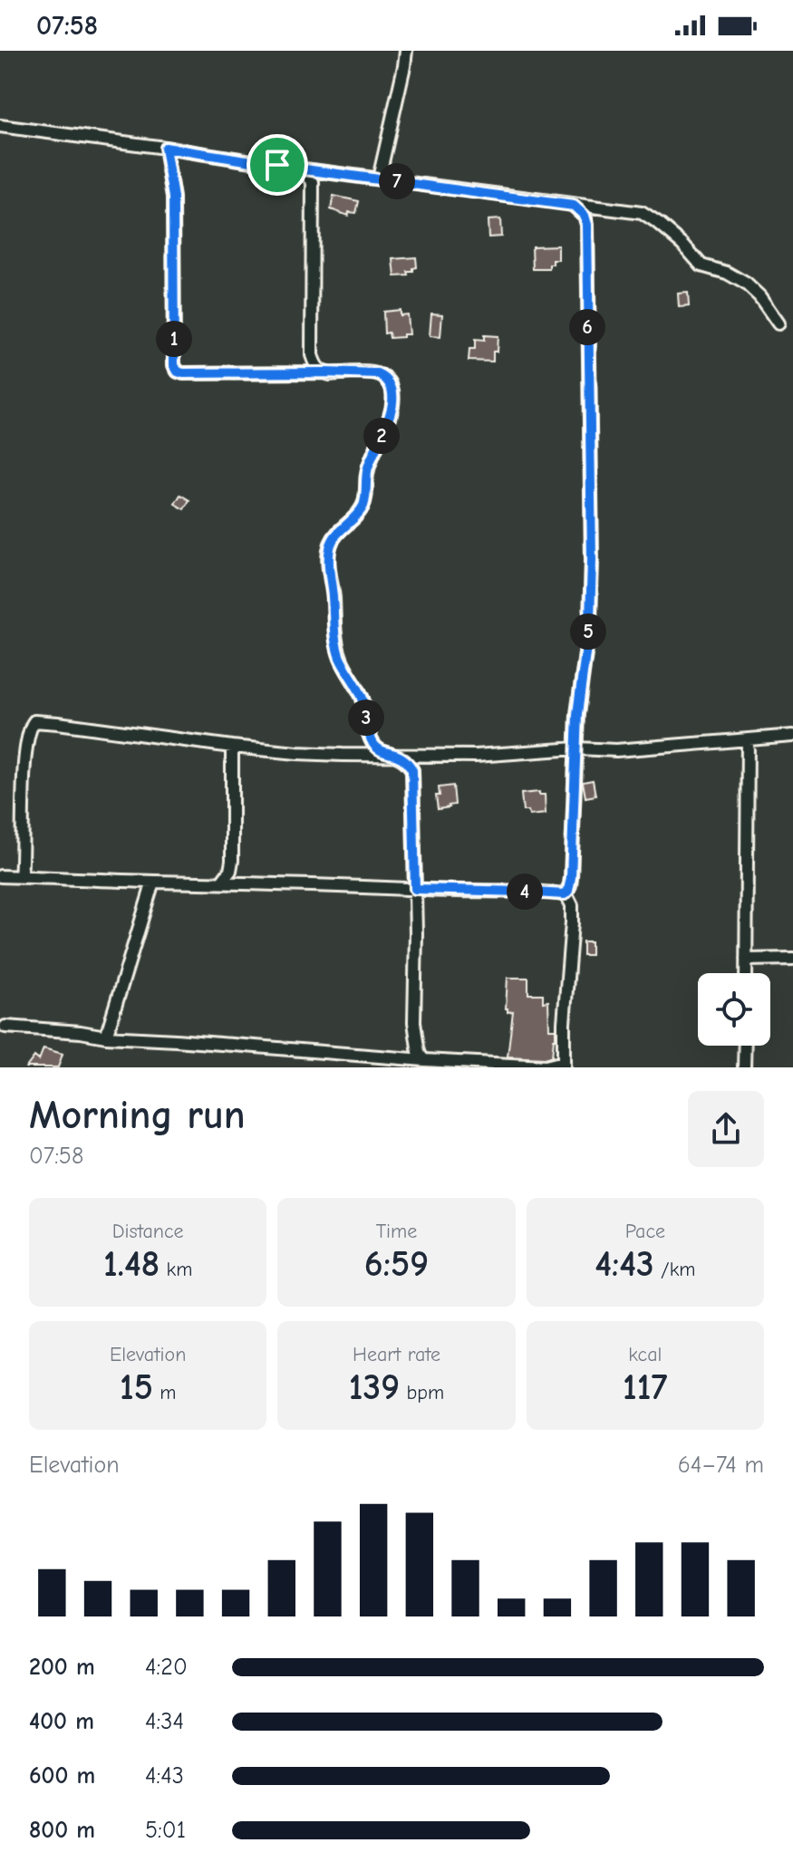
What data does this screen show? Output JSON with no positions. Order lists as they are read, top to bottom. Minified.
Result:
{"page":{"status":"07:58","pins":["7","6","1","2","5","3","4"],"heading":["Morning run","07:58"],"stats":[["Distance","1.48 km"],["Time","6:59"],["Pace","4:43 /km"],["Elevation","15 m"],["Heart rate","139 bpm"],["kcal","117"]],"chart":["Elevation","64–74 m"],"list":[{"name":"200 m","note":"4:20"},{"name":"400 m","note":"4:34"},{"name":"600 m","note":"4:43"},{"name":"800 m","note":"5:01"}]}}
